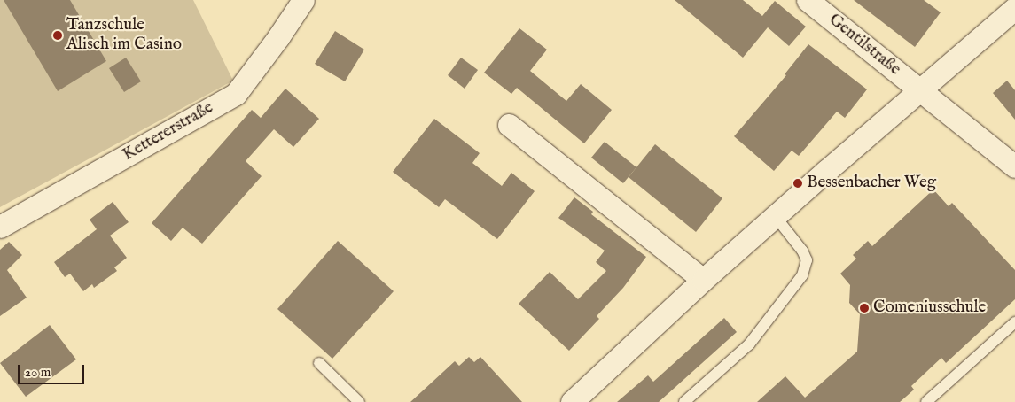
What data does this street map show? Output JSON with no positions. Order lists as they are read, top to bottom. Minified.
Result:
{"streets":{"street":["Gentilstraße","Kettererstraße"]},"places":["Tanzschule Alisch im Casino","Bessenbacher Weg","Comeniusschule"],"scale_bar":"20 m"}
